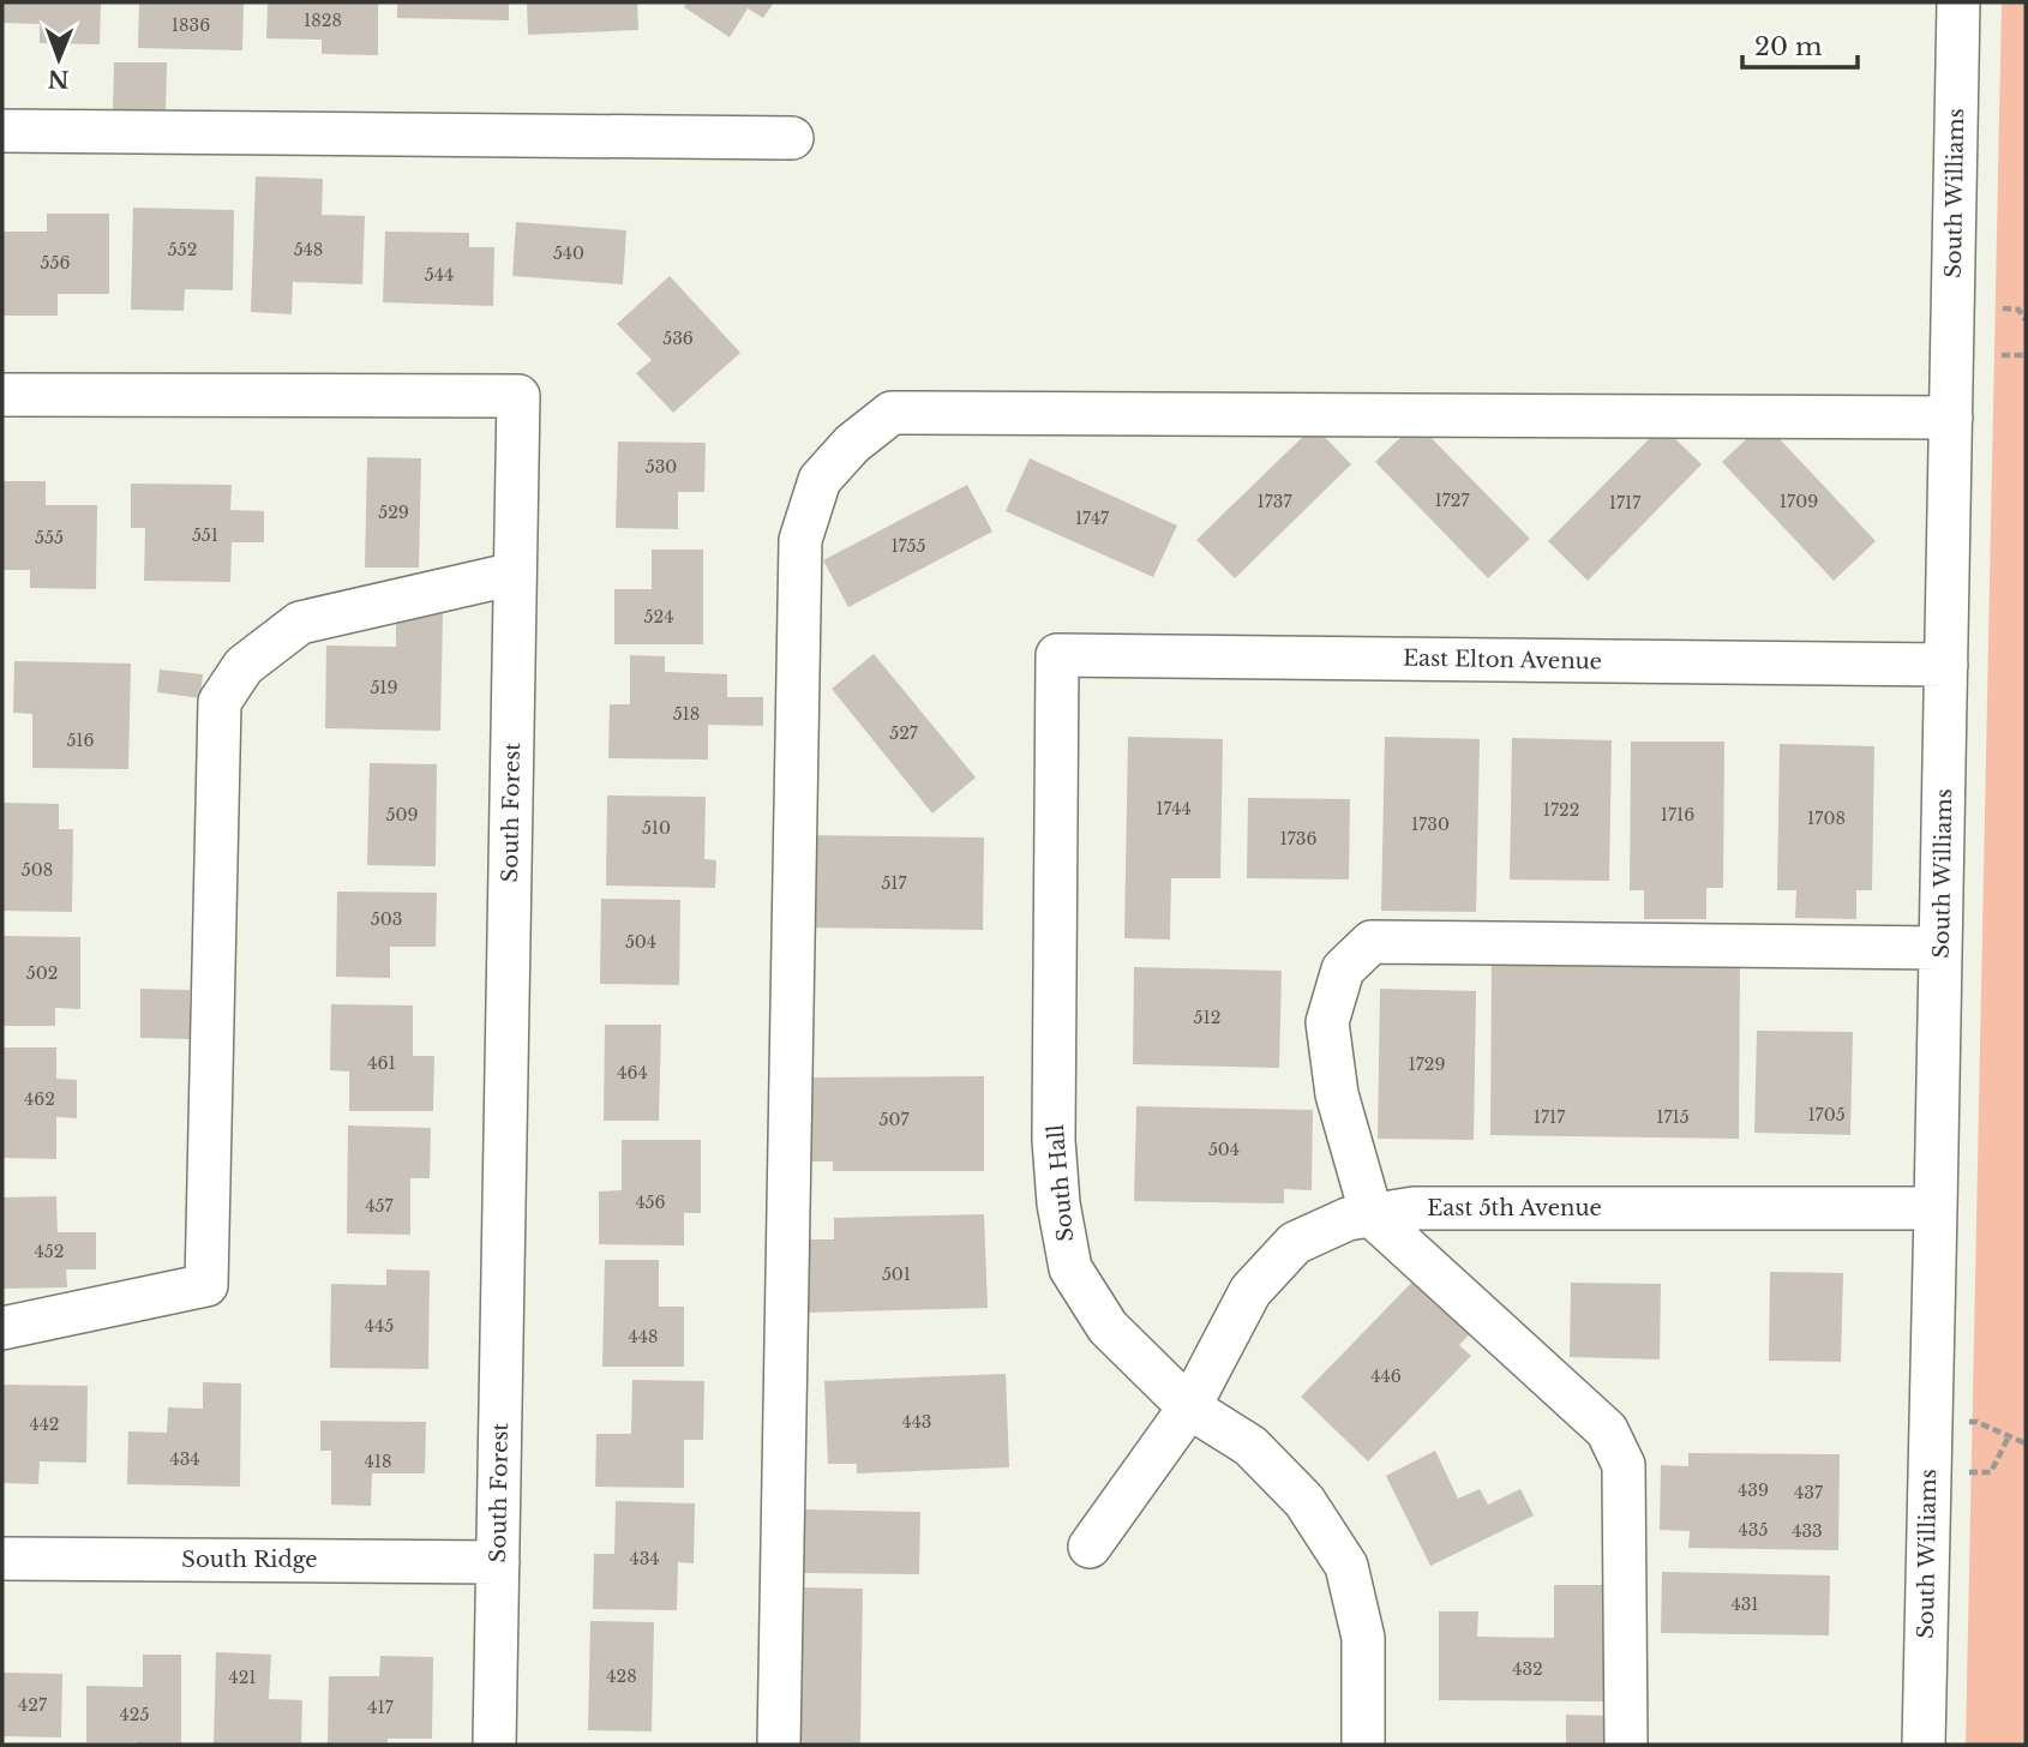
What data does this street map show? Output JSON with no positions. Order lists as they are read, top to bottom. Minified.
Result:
{"streets":{"street":["South Williams","East Elton Avenue","South Forest","South Hall","East 5th Avenue","South Ridge"]},"crossings":[["South Williams","East Elton Avenue"],["South Williams","East 5th Avenue"],["East Elton Avenue","South Hall"],["South Forest","South Ridge"],["South Hall","East 5th Avenue"]],"house_numbers":["1828","1836","552","548","540","556","544","536","530","1727","1737","1709","1717","529","1747","551","555","1755","524","519","518","527","516","1744","1722","509","1716","1708","1730","510","1736","508","517","503","504","502","512","461","1729","464","462","1705","1717","1715","507","504","456","457","452","501","445","448","446","443","442","434","418","439","437","435","433","434","431","432","428","421","427","417","425"],"scale_bar":"20 m","north":"bottom"}
